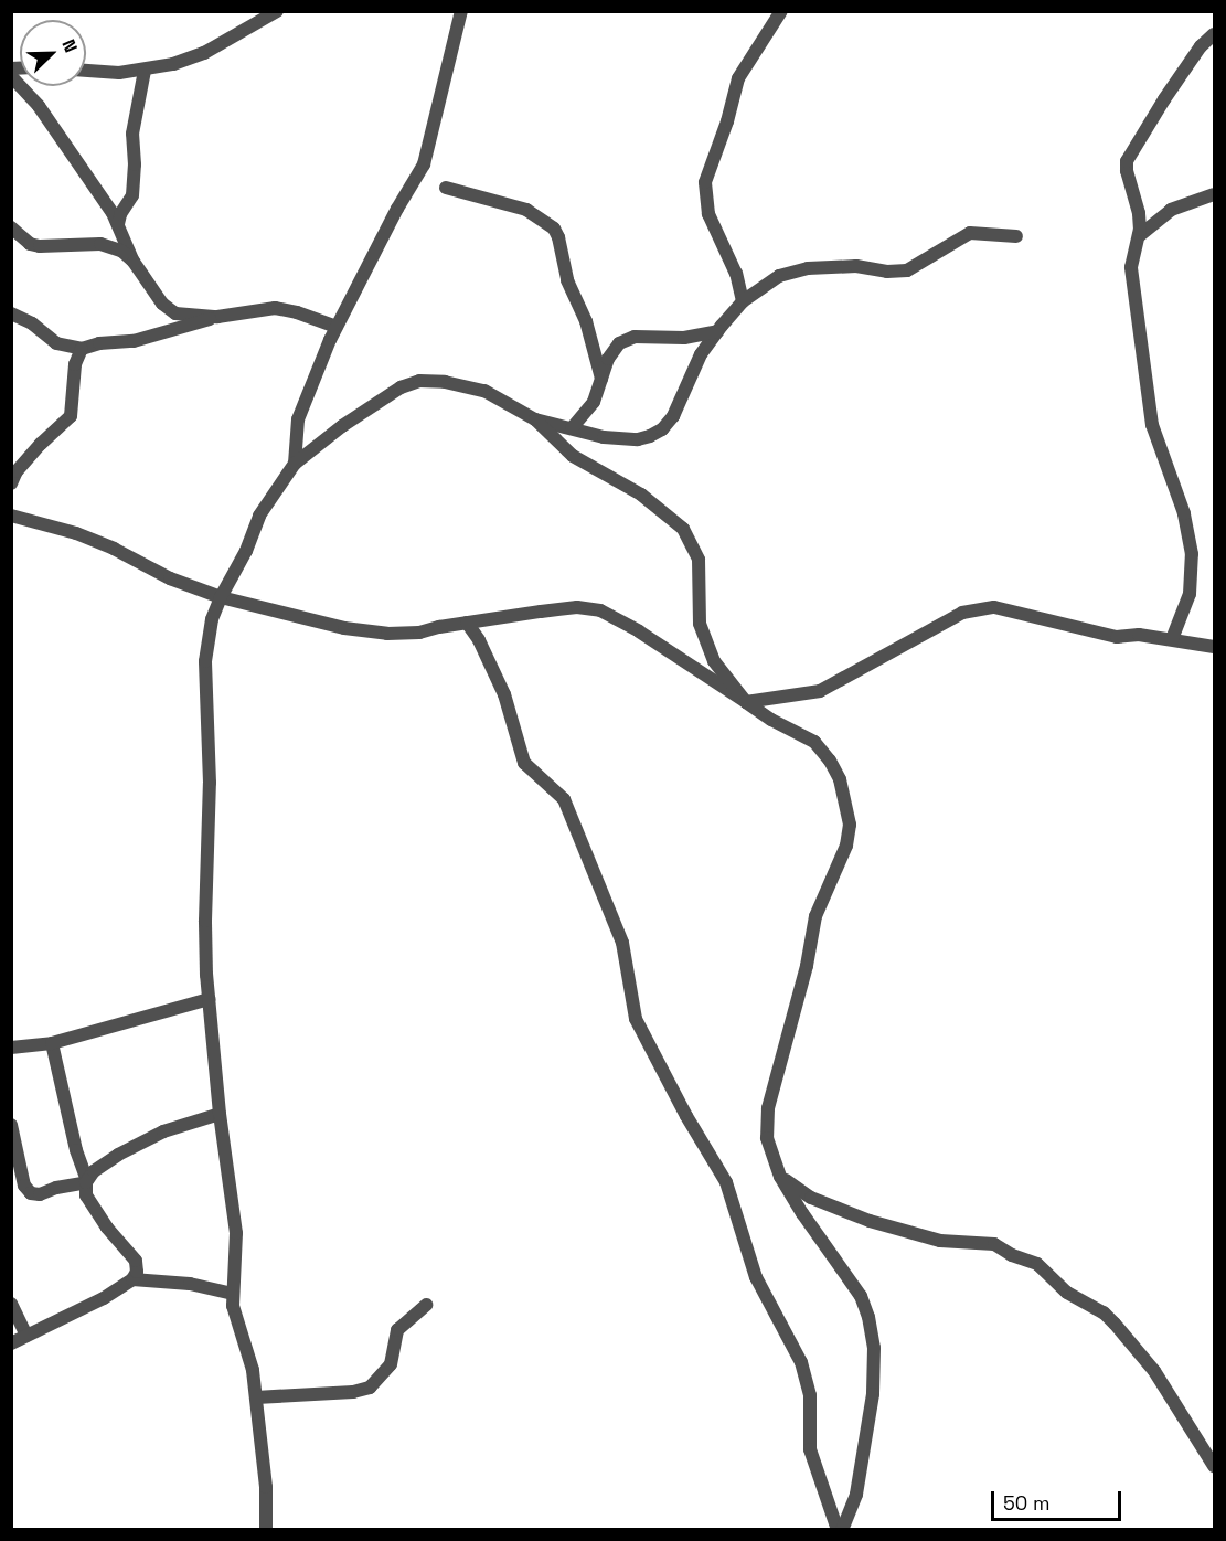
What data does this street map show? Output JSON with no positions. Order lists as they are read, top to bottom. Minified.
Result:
{"scale_bar":"50 m","north":"top right"}
